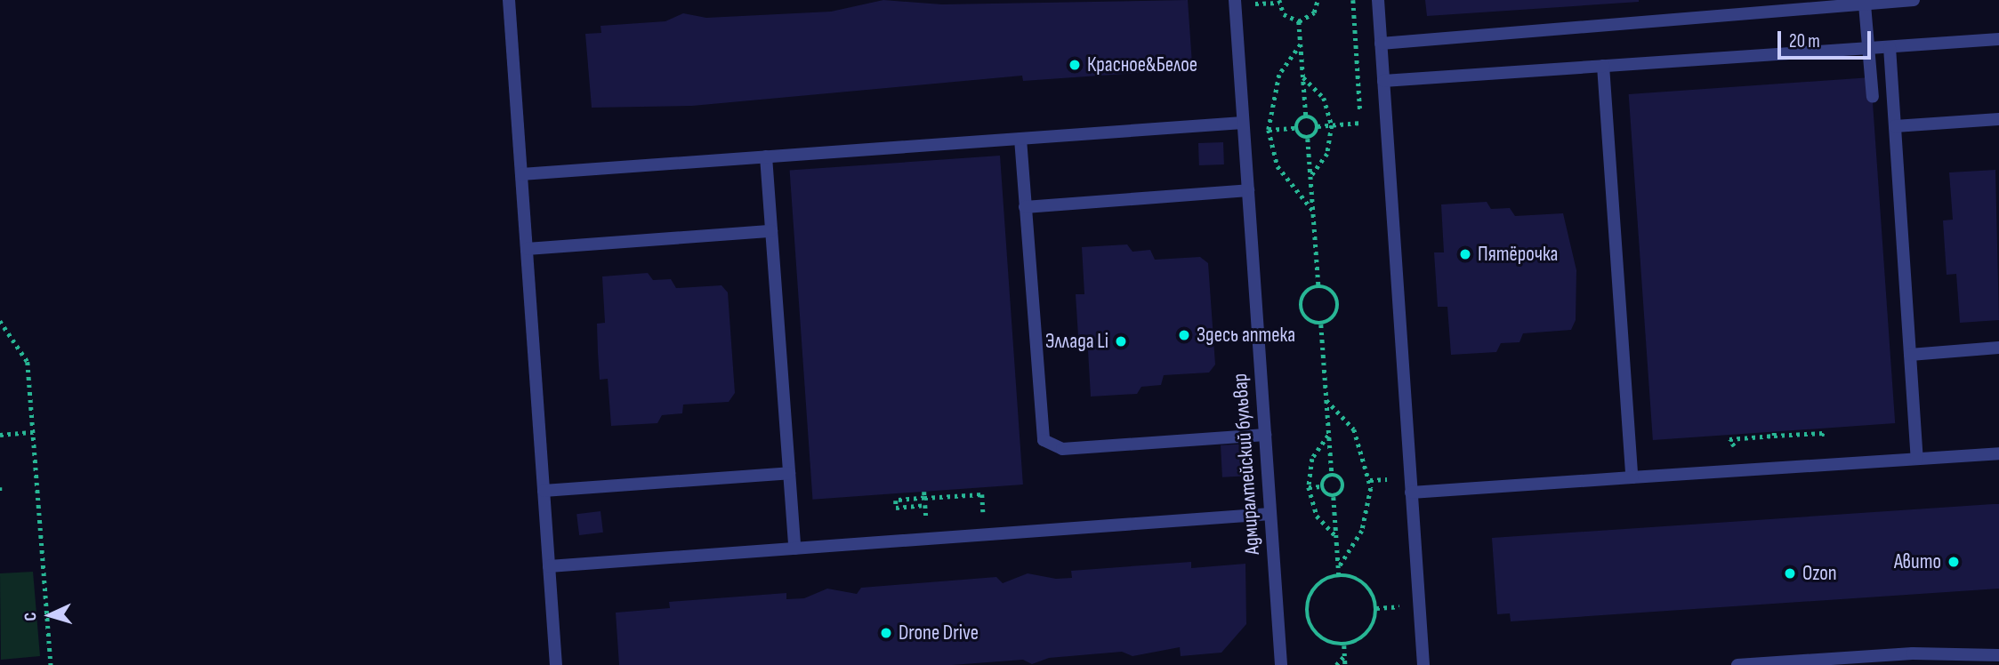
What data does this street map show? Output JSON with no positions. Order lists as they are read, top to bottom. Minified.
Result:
{"streets":{"street":["Адмиралтейский бульвар"]},"places":["Красное&Белое","Пятёрочка","Здесь аптека","Эллада Li","Авито","Ozon","Drone Drive"],"scale_bar":"20 m","north":"left"}
